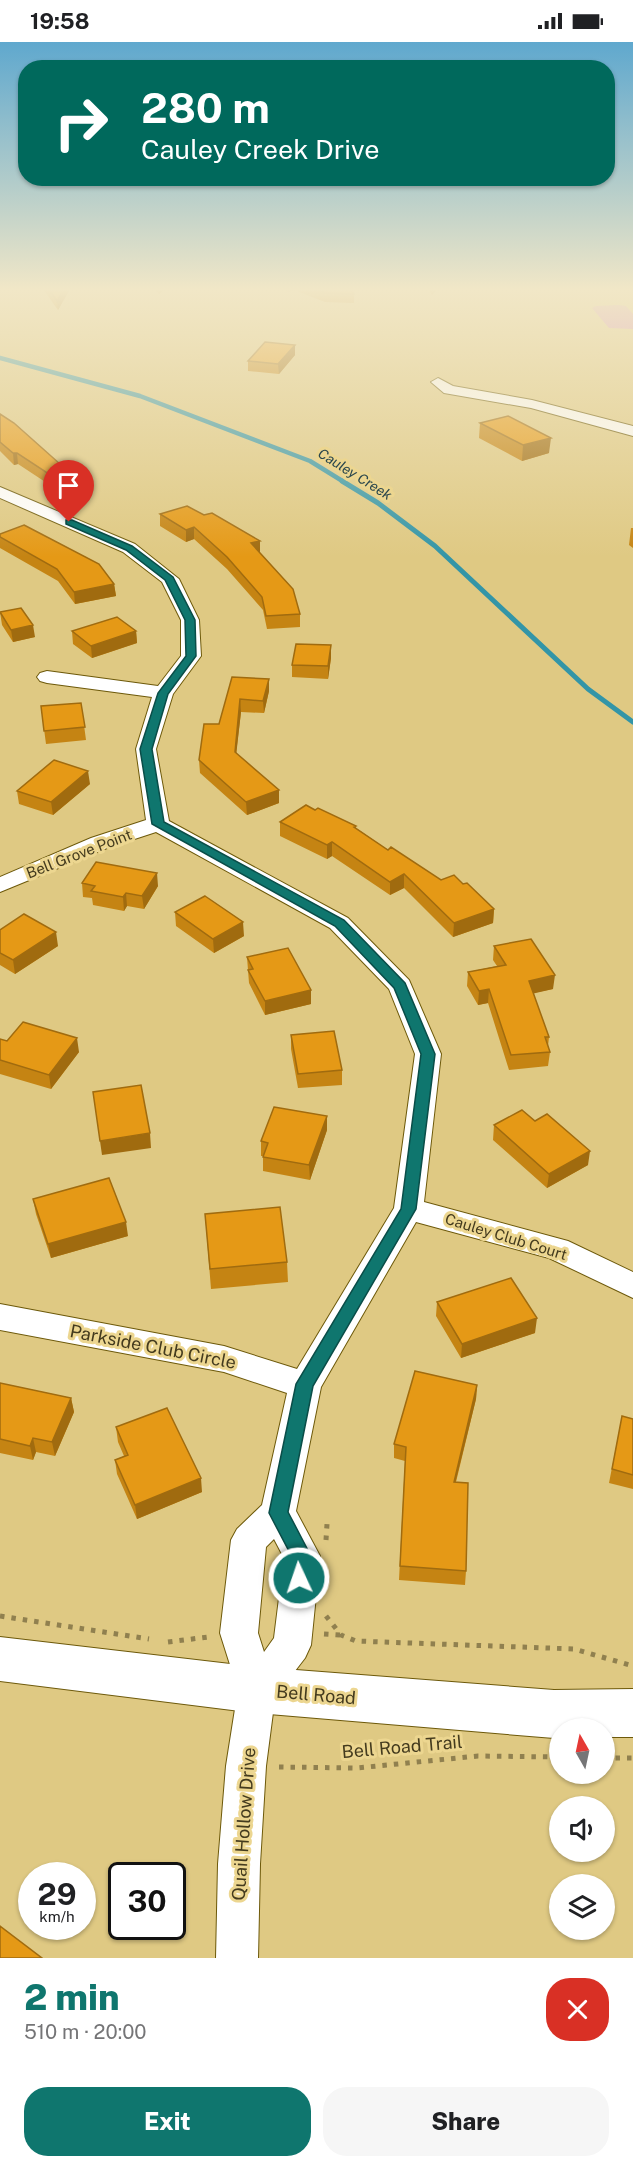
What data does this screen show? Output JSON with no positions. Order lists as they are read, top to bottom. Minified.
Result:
{"streets":{"street":["Bell Grove Point","Cauley Club Court","Parkside Club Circle","Bell Road","Quail Hollow Drive"],"path":["Bell Road Trail"]},"crossings":[["Bell Road","Quail Hollow Drive"],["Bell Road Trail","Quail Hollow Drive"]],"water":["Cauley Creek"],"north":"top","page":{"status":"19:58","turn":["280 m","Cauley Creek Drive"],"speed":"29 km/h","limit":"30","heading":["2 min","510 m · 20:00"],"buttons":["Exit","Share"]}}
